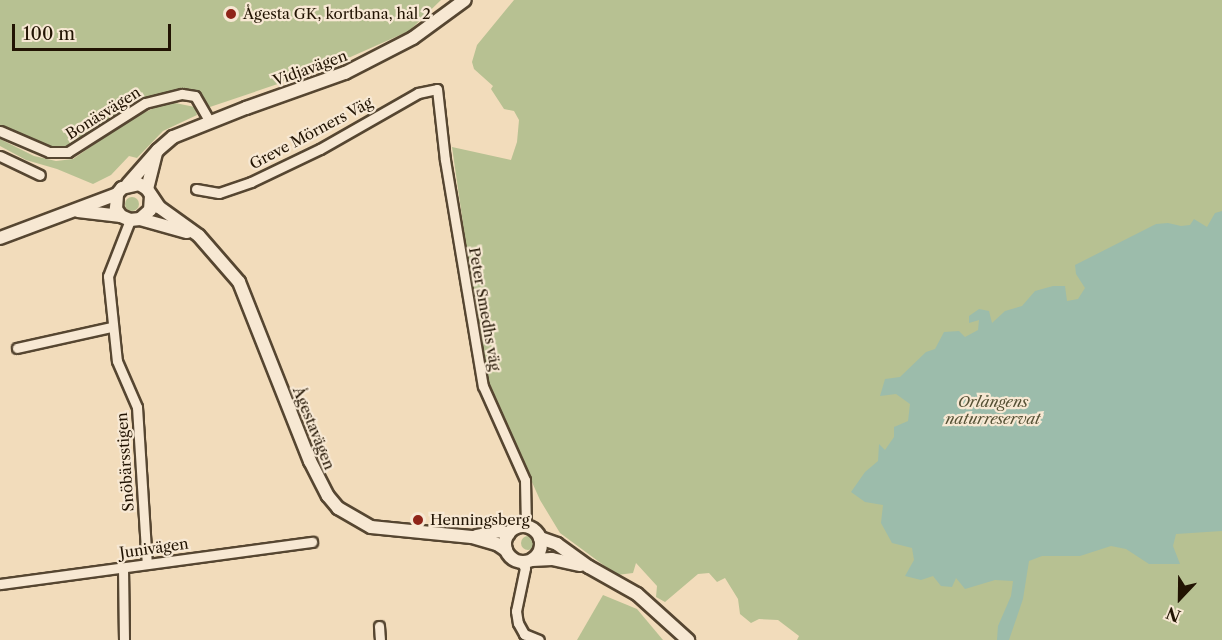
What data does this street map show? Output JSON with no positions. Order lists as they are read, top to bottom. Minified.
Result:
{"streets":{"main road":["Vidjavägen","Ågestavägen"],"street":["Bonäsvägen","Greve Mörners Väg","Peter Smedhs väg","Snöbärsstigen","Junivägen"]},"crossings":[["Vidjavägen","Bonäsvägen"],["Vidjavägen","Ågestavägen"],["Vidjavägen","Snöbärsstigen"],["Greve Mörners Väg","Peter Smedhs väg"],["Peter Smedhs väg","Ågestavägen"],["Ågestavägen","Snöbärsstigen"],["Snöbärsstigen","Junivägen"]],"parks":["Orlångens naturreservat"],"places":["Ågesta GK, kortbana, hål 2","Henningsberg"],"scale_bar":"100 m","north":"bottom"}
